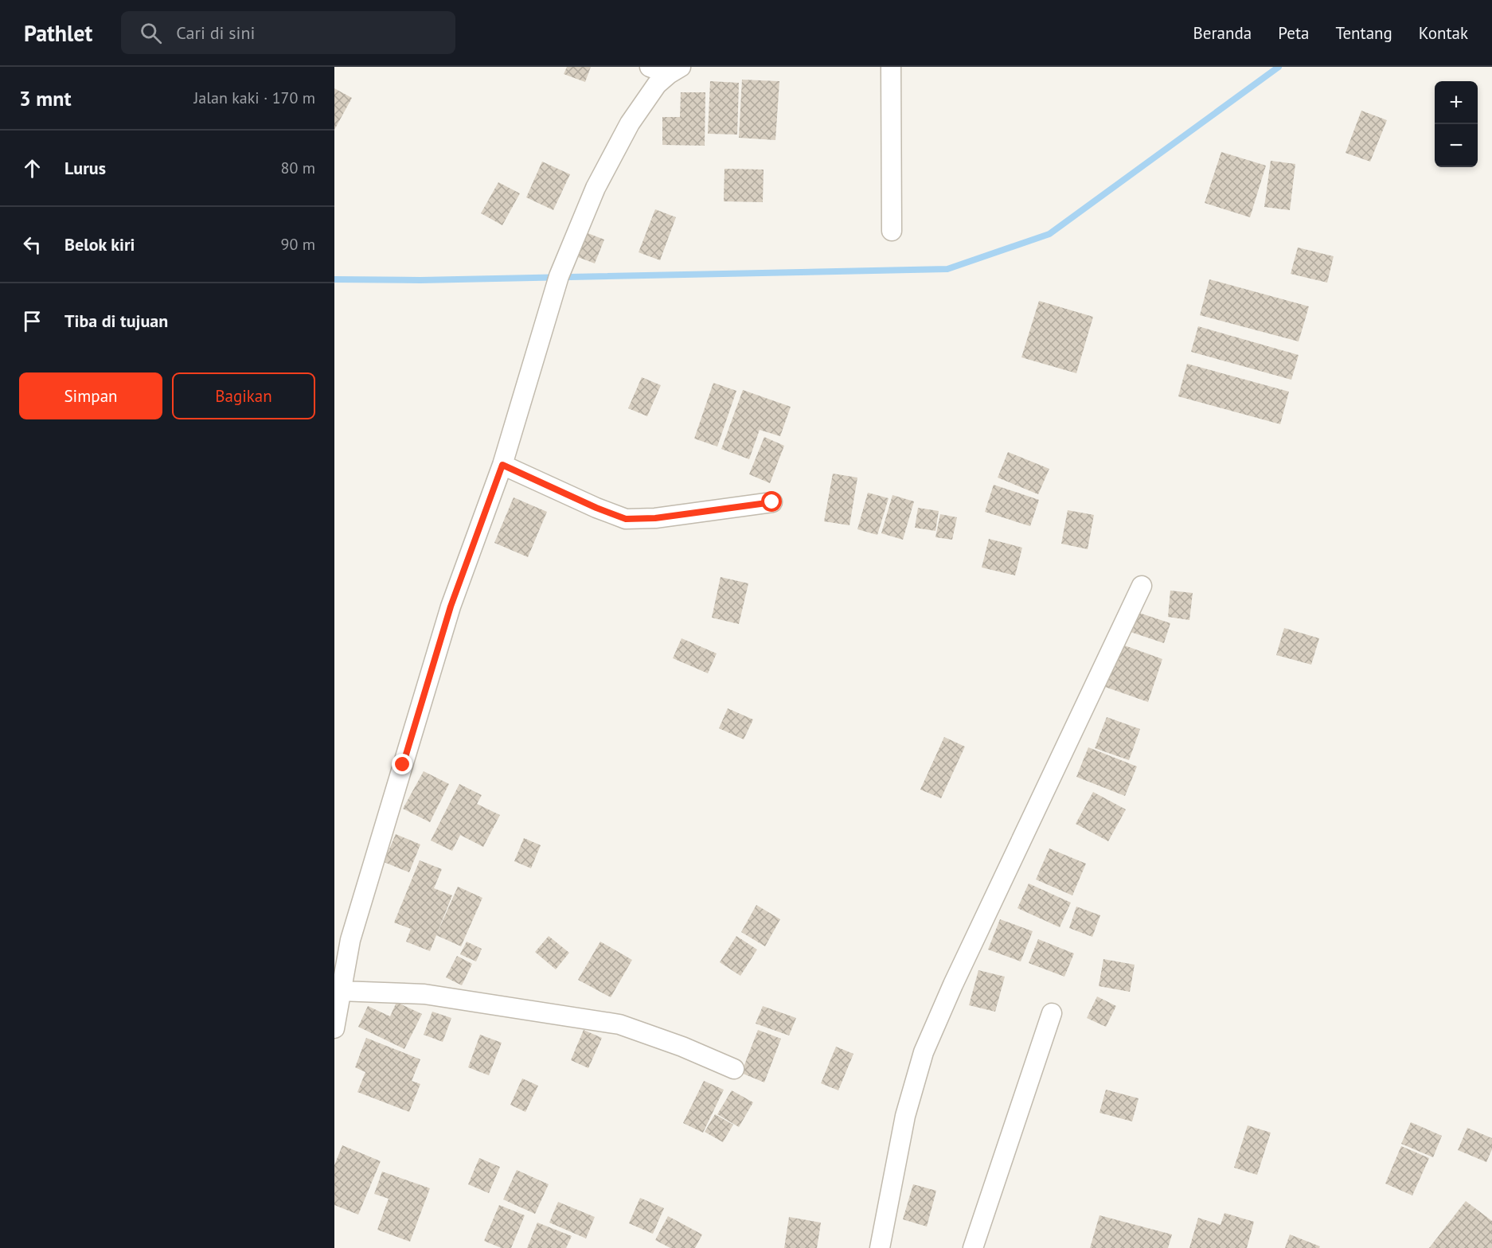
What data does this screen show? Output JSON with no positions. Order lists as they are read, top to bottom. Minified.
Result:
{"page":{"header":"Pathlet","search":"Cari di sini","nav":["Beranda","Peta","Tentang","Kontak"],"heading":["3 mnt","Jalan kaki · 170 m"],"map_buttons":["+","−"],"list":[["Lurus","80 m"],["Belok kiri","90 m"],"Tiba di tujuan"],"buttons":["Simpan","Bagikan"]}}
